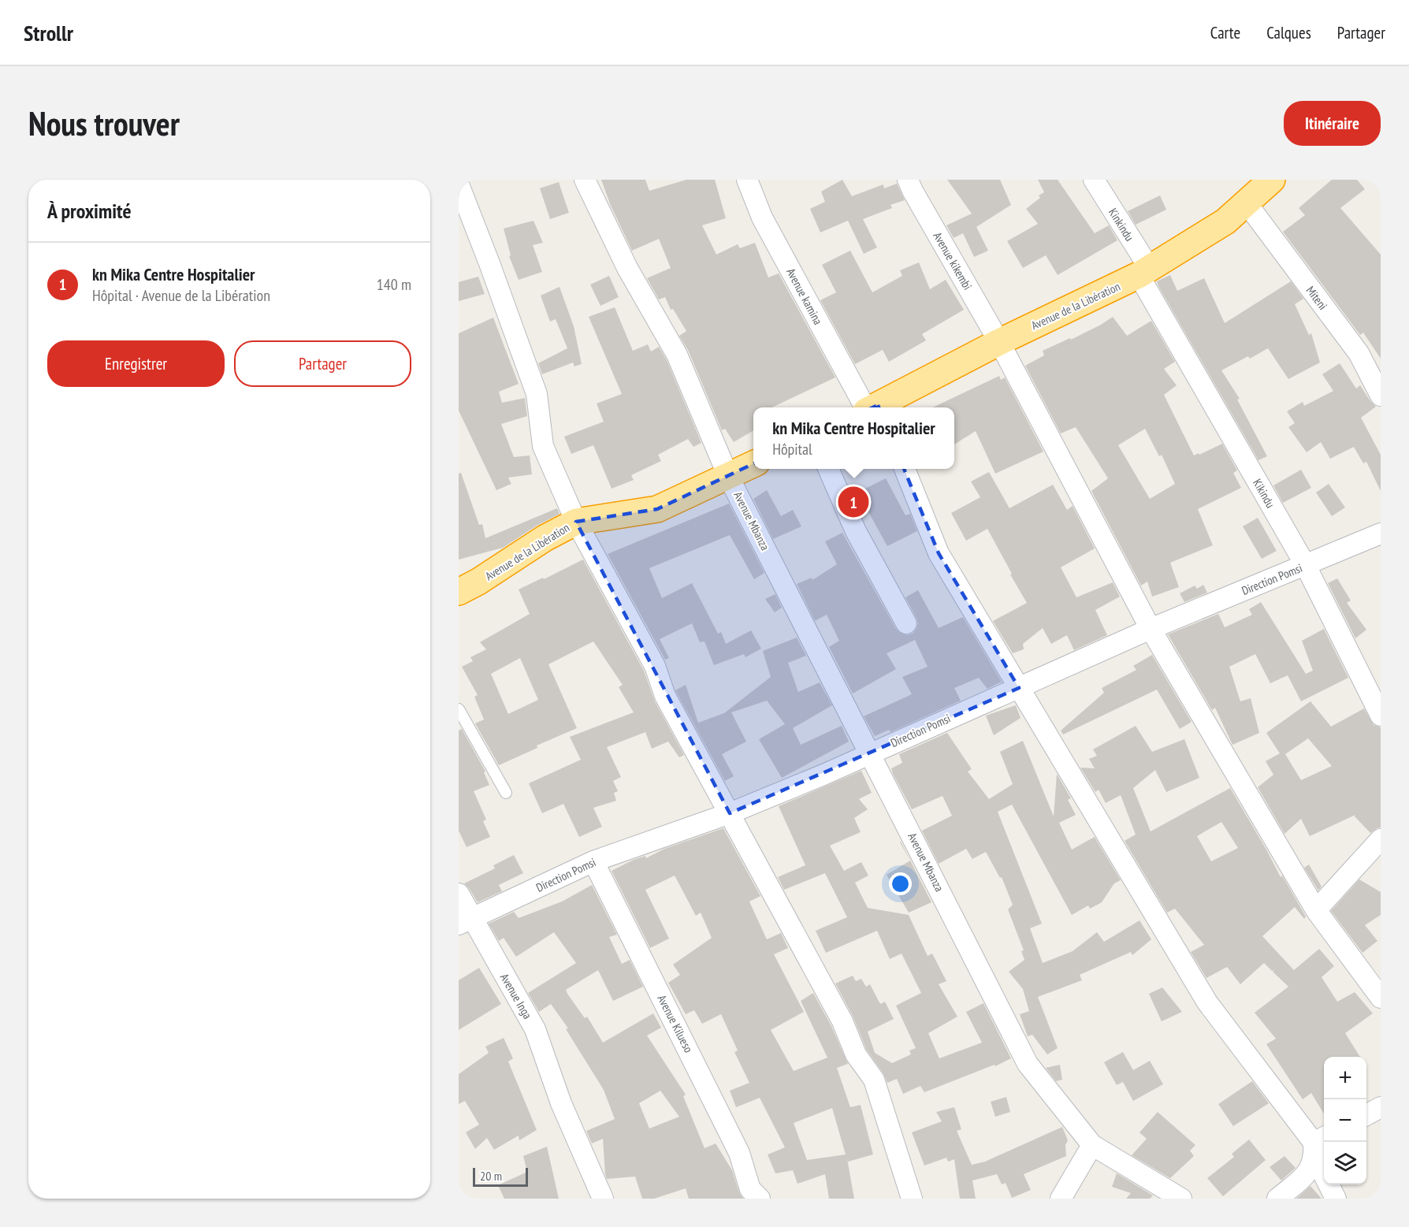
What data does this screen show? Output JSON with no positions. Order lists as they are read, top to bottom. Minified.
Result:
{"streets":{"highway":["Avenue de la Libération"],"street":["Kinkindu","Avenue kikembi","Avenue kamina","Miteni","Kikindu","Avenue Mbanza","Direction Pomsi","Avenue Inga","Avenue Kilueso"]},"crossings":[["Kinkindu","Avenue de la Libération"],["Kinkindu","Kikindu"],["Avenue kikembi","Avenue de la Libération"],["Avenue kikembi","Direction Pomsi"],["Miteni","Avenue de la Libération"],["Avenue de la Libération","Kikindu"],["Avenue de la Libération","Avenue Mbanza"],["Kikindu","Direction Pomsi"],["Avenue Mbanza","Direction Pomsi"],["Direction Pomsi","Avenue Inga"],["Direction Pomsi","Avenue Kilueso"]],"scale_bar":"20 m","page":{"header":"Strollr","nav":["Carte","Calques","Partager"],"buttons":["Itinéraire",["Enregistrer","Partager"]],"title":"Nous trouver","heading":"À proximité","list":[{"mark":"1","name":"kn Mika Centre Hospitalier","note":"Hôpital · Avenue de la Libération","value":"140 m"}],"popup":["kn Mika Centre Hospitalier","Hôpital"],"pins":"1","map_buttons":["+","−"],"scale":"20 m"}}
